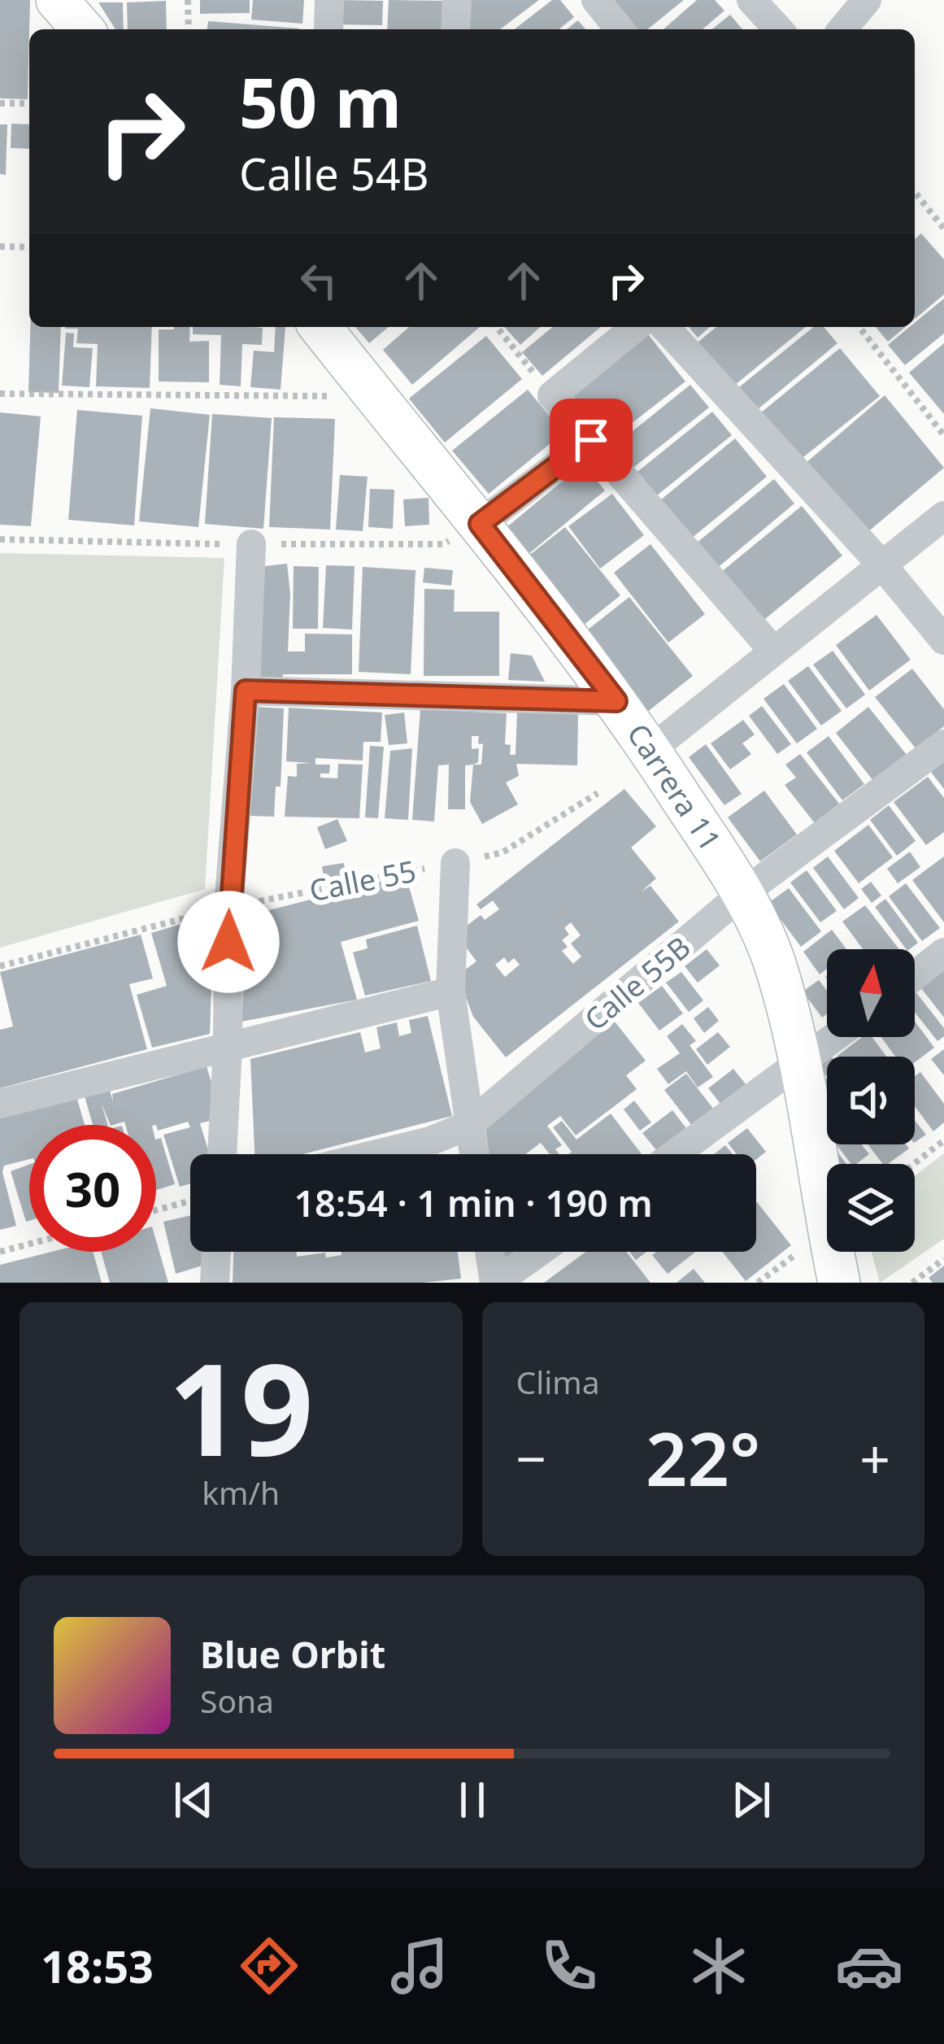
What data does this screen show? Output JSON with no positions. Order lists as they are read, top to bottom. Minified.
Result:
{"streets":{"street":["Carrera 11","Calle 55B"],"path":["Calle 55"]},"crossings":[["Carrera 11","Calle 55B"]],"north":"top","page":{"turn":["50 m","Calle 54B"],"limit":"30","trip":"18:54 · 1 min · 190 m","tile":[["19","km/h"],"Clima"],"heat":["−","22°","+"],"song":["Blue Orbit","Sona"],"tabs":"18:53"}}
